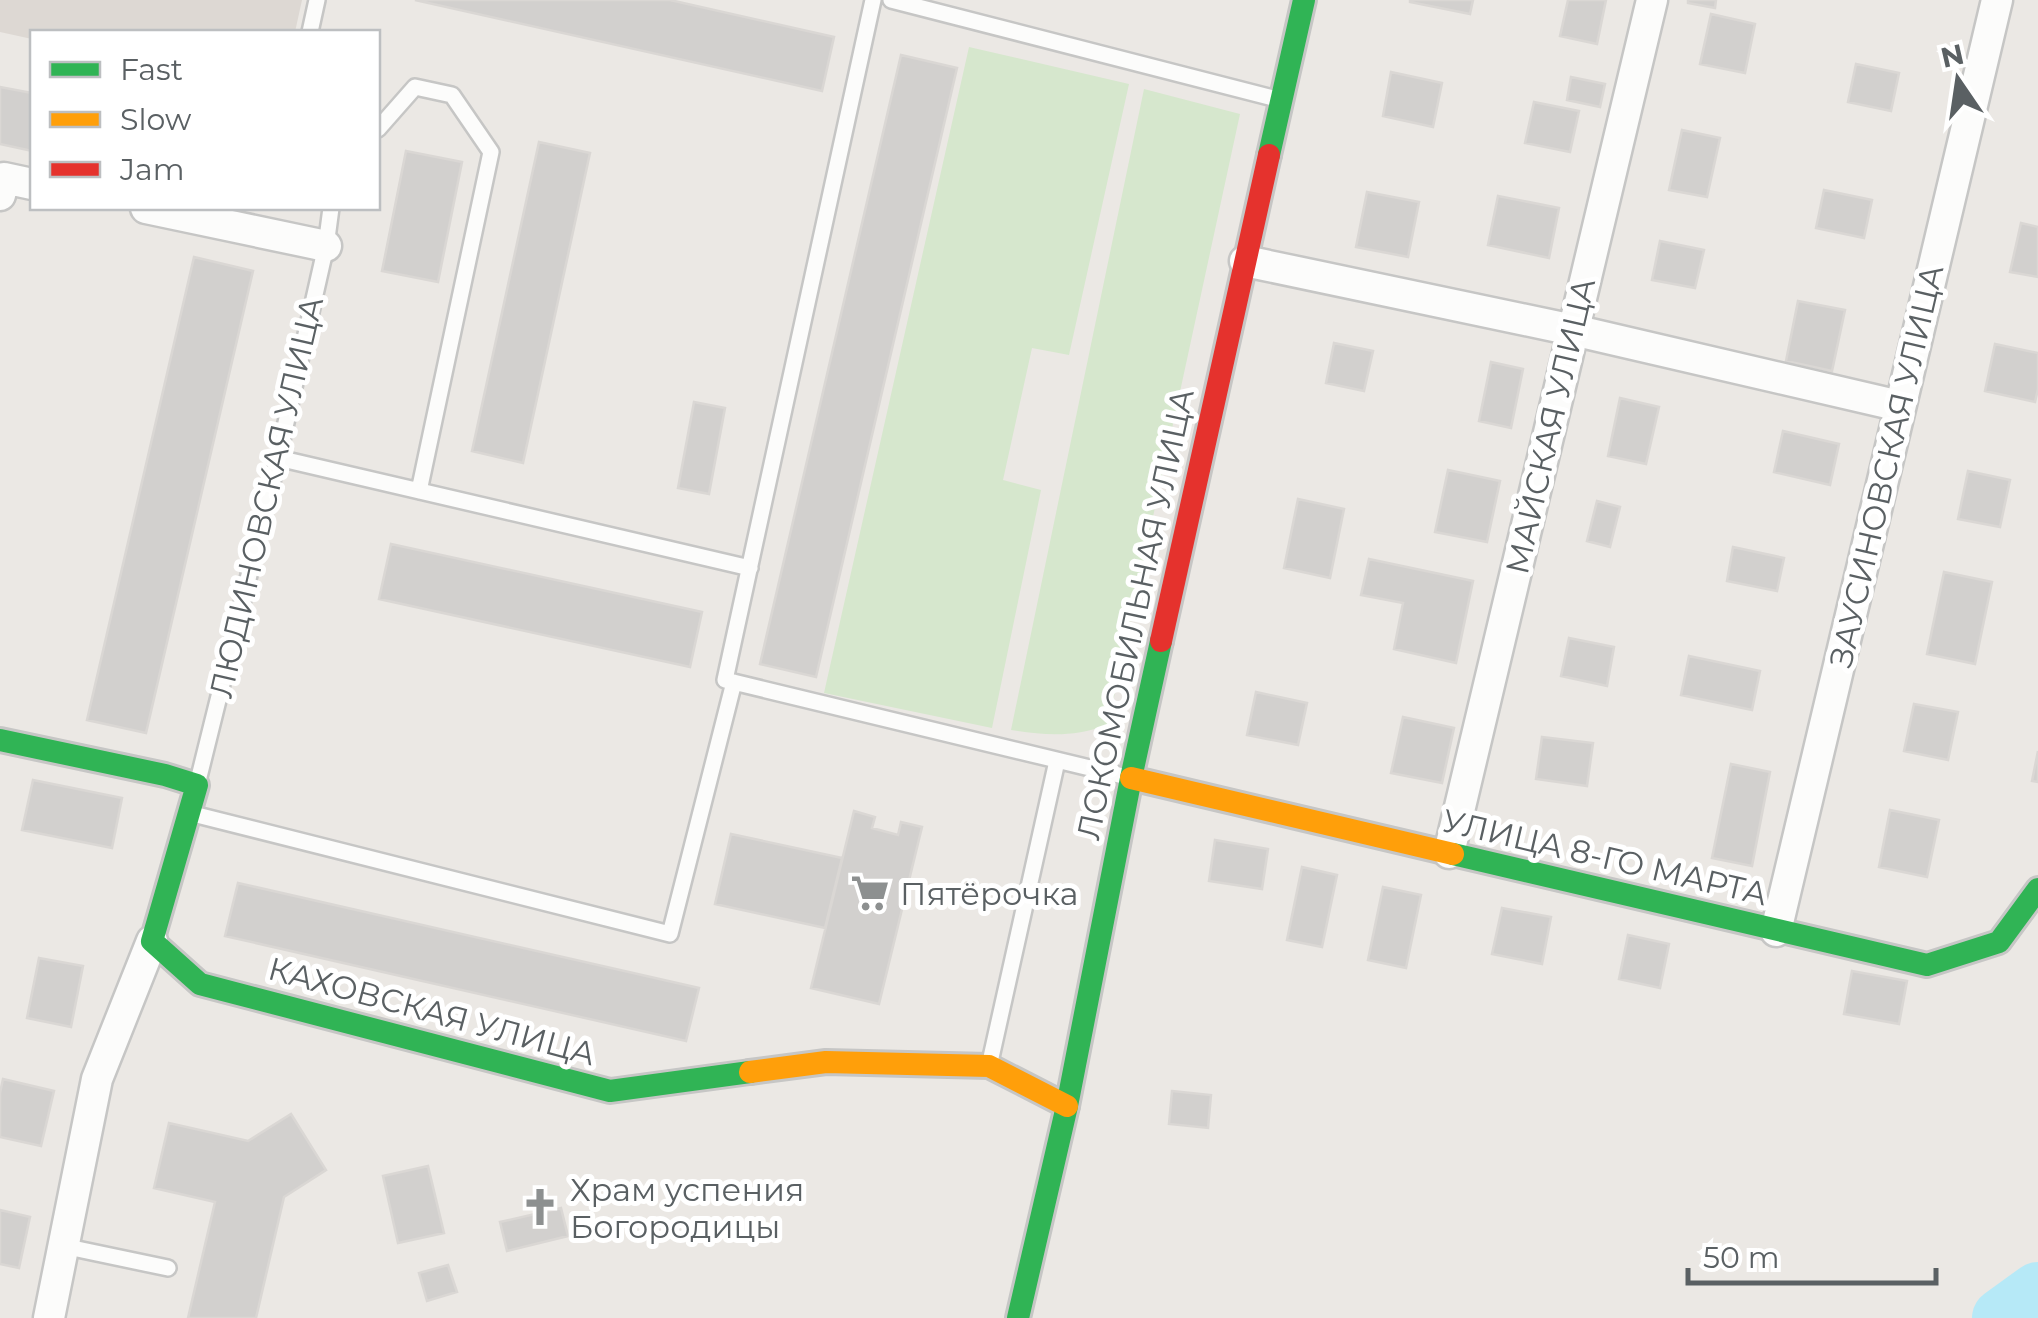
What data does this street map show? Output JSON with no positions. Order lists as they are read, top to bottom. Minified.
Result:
{"streets":{"street":["МАЙСКАЯ УЛИЦА","ЗАУСИНОВСКАЯ УЛИЦА","ЛОКОМОБИЛЬНАЯ УЛИЦА","УЛИЦА 8-ГО МАРТА","КАХОВСКАЯ УЛИЦА"],"lane":["ЛЮДИНОВСКАЯ УЛИЦА"]},"crossings":[["МАЙСКАЯ УЛИЦА","УЛИЦА 8-ГО МАРТА"],["ЗАУСИНОВСКАЯ УЛИЦА","УЛИЦА 8-ГО МАРТА"],["ЛОКОМОБИЛЬНАЯ УЛИЦА","УЛИЦА 8-ГО МАРТА"],["ЛОКОМОБИЛЬНАЯ УЛИЦА","КАХОВСКАЯ УЛИЦА"]],"places":{"supermarket":["Пятёрочка"],"church":["Храм успения Богородицы"]},"legend":["Fast","Slow","Jam"],"scale_bar":"50 m","north":"top"}
